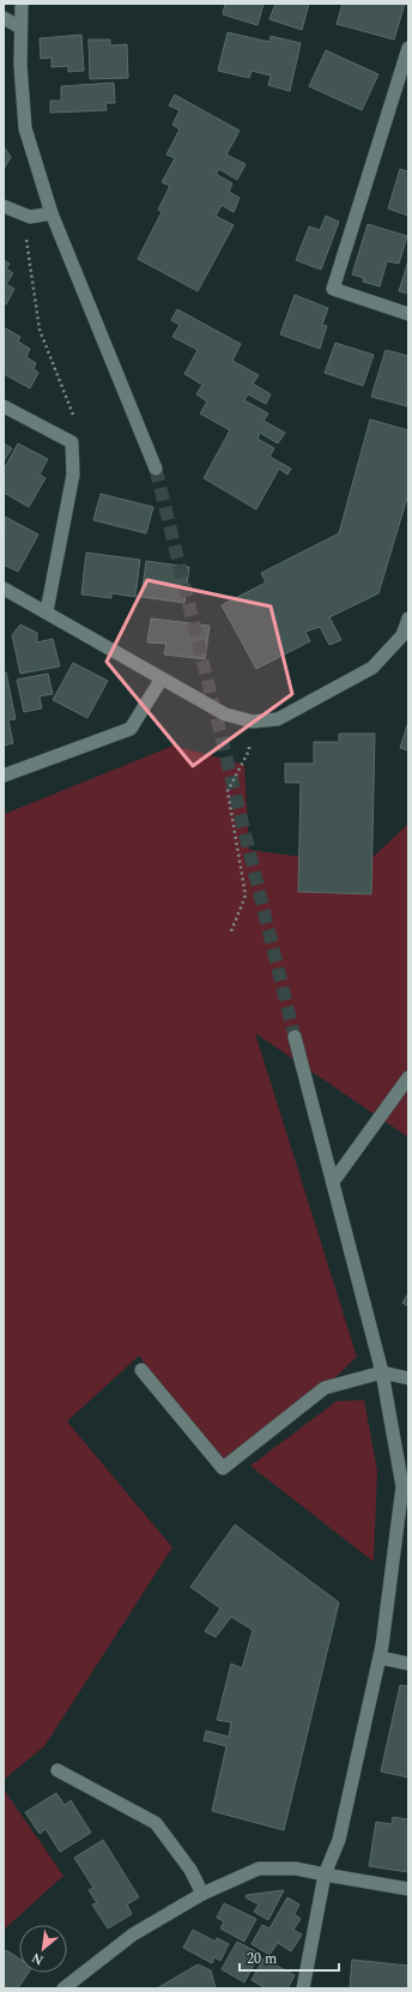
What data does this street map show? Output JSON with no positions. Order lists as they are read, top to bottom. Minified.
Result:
{"scale_bar":"20 m","north":"bottom left"}
